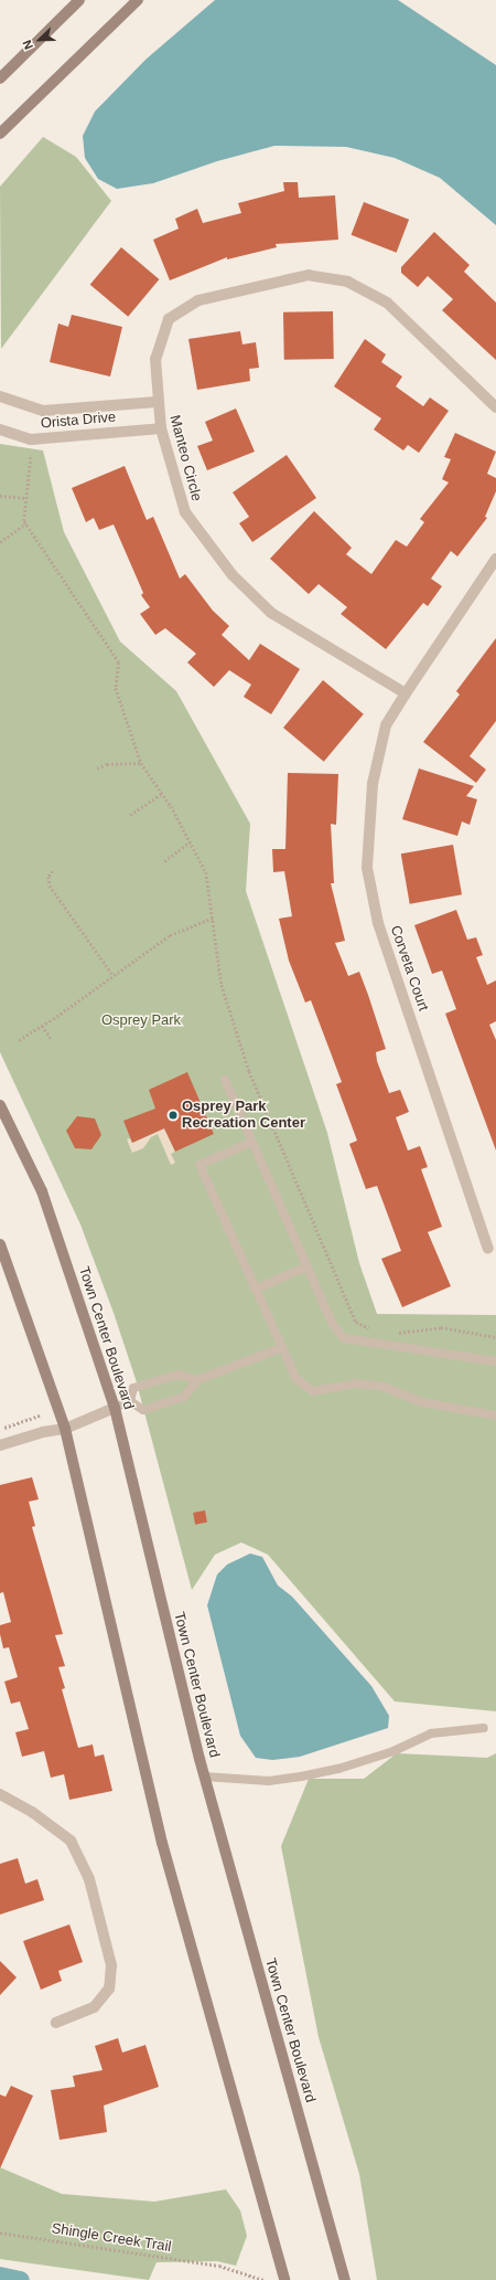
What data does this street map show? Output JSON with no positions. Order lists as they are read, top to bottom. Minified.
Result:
{"streets":{"street":["Orista Drive","Manteo Circle","Corveta Court","Town Center Boulevard"],"path":["Shingle Creek Trail"]},"crossings":[["Orista Drive","Manteo Circle"],["Manteo Circle","Corveta Court"]],"parks":["Osprey Park"],"places":["Osprey Park Recreation Center"],"north":"bottom left"}
